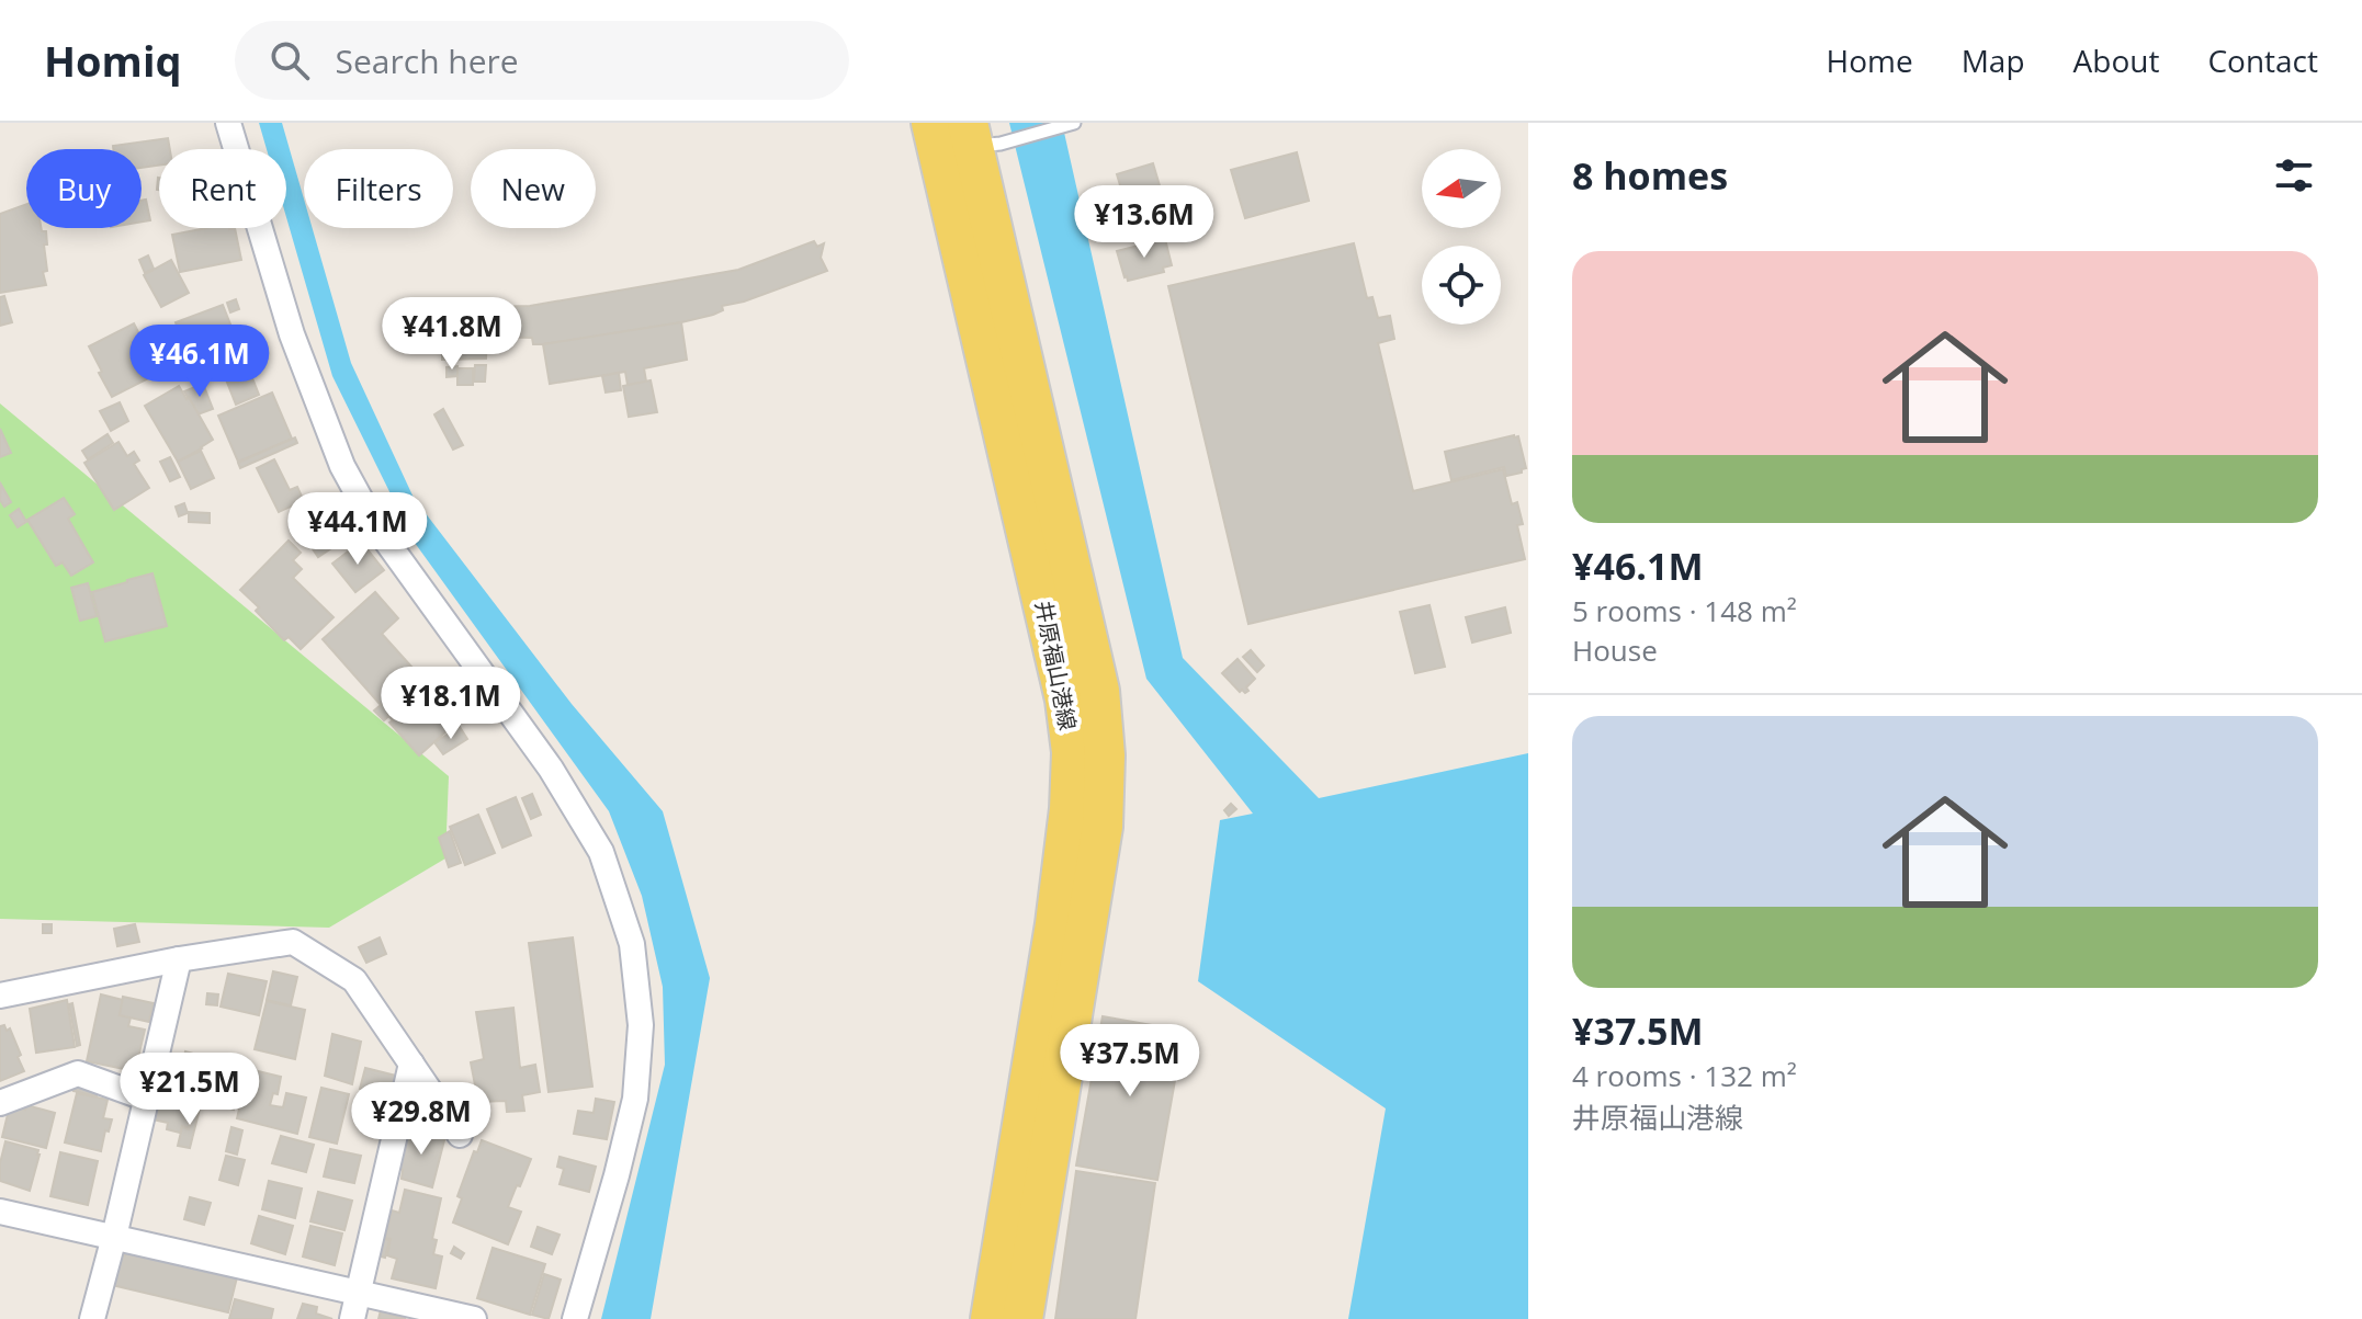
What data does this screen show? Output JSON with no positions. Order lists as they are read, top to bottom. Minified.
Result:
{"streets":{"main road":["井原福山港線"]},"north":"left","page":{"header":"Homiq","search":"Search here","nav":["Home","Map","About","Contact"],"heading":"8 homes","chip":["Buy","Rent","Filters","New"],"price":["¥13.6M","¥41.8M","¥46.1M","¥44.1M","¥18.1M","¥37.5M","¥21.5M","¥29.8M"],"list":[{"name":"¥46.1M","note":"5 rooms · 148 m² · House"},{"name":"¥37.5M","note":"4 rooms · 132 m² · 井原福山港線"}]}}
